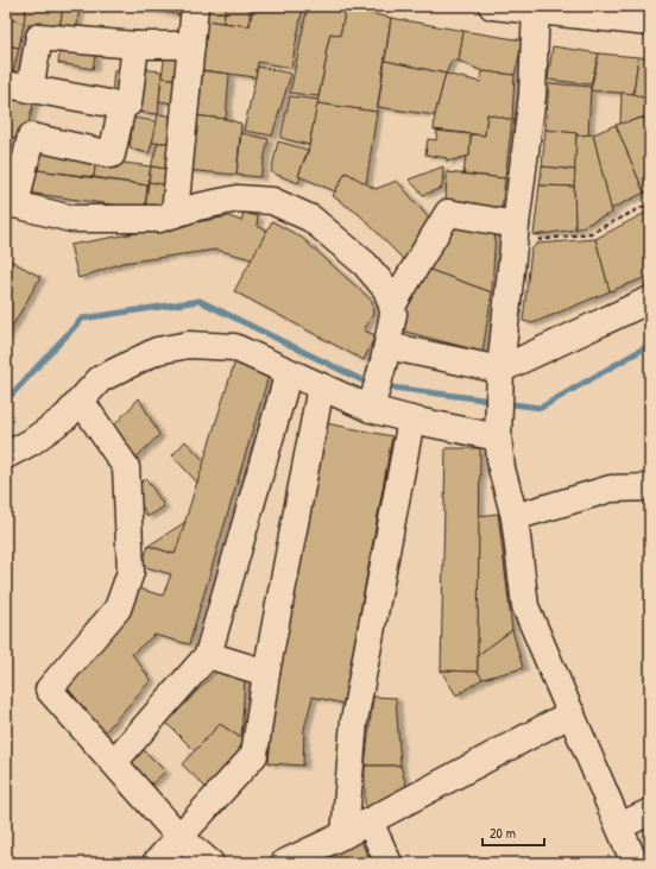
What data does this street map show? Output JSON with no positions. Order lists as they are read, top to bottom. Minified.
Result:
{"scale_bar":"20 m"}
